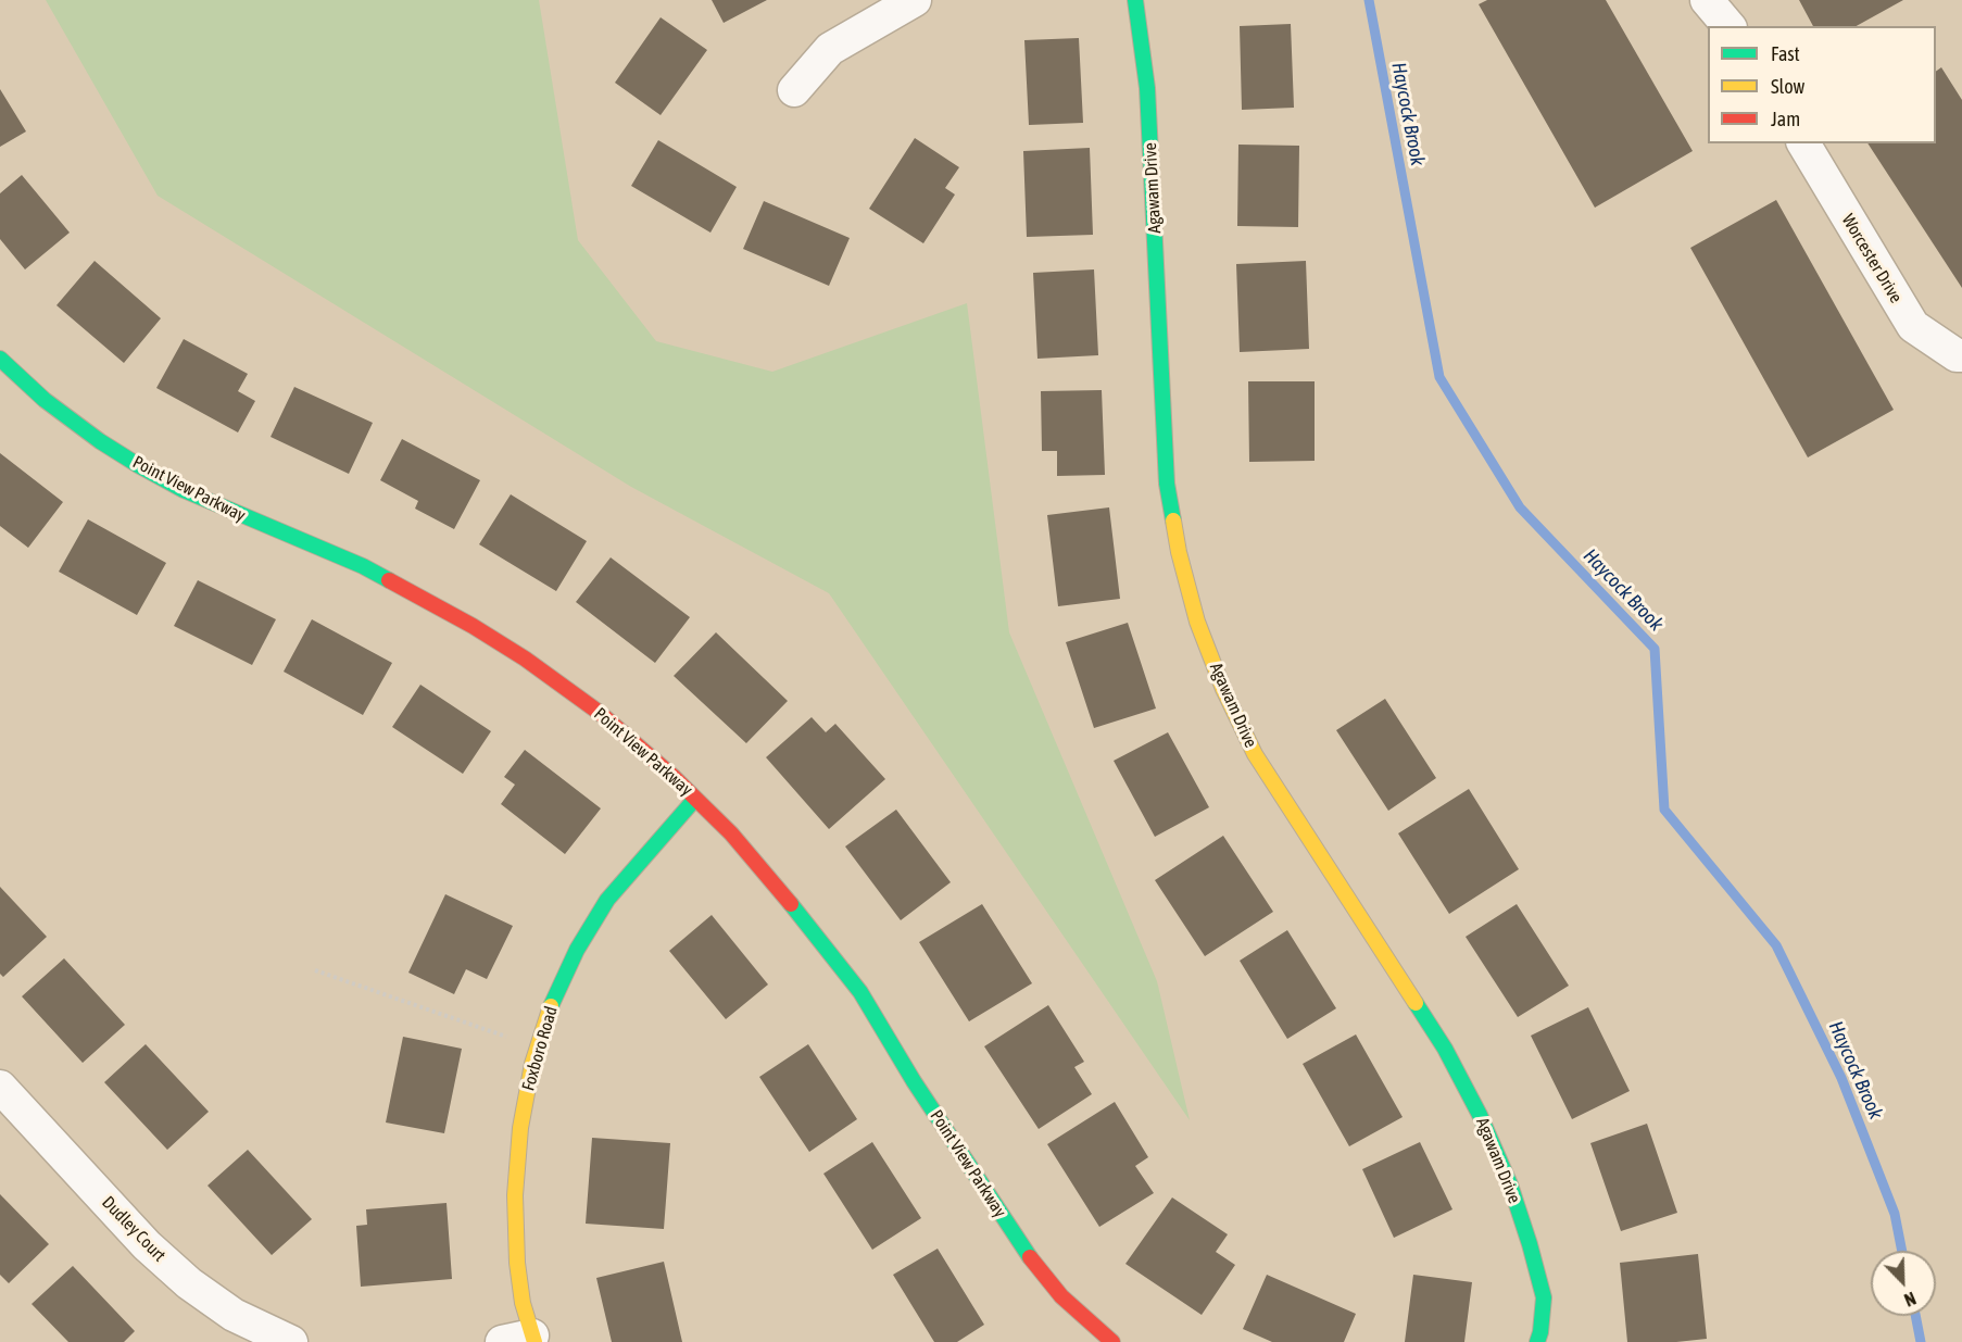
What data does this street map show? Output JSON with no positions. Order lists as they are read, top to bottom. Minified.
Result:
{"streets":{"street":["Agawam Drive","Worcester Drive","Point View Parkway","Foxboro Road","Dudley Court"]},"crossings":[["Point View Parkway","Foxboro Road"]],"water":["Haycock Brook"],"legend":["Fast","Slow","Jam"],"north":"bottom right"}
